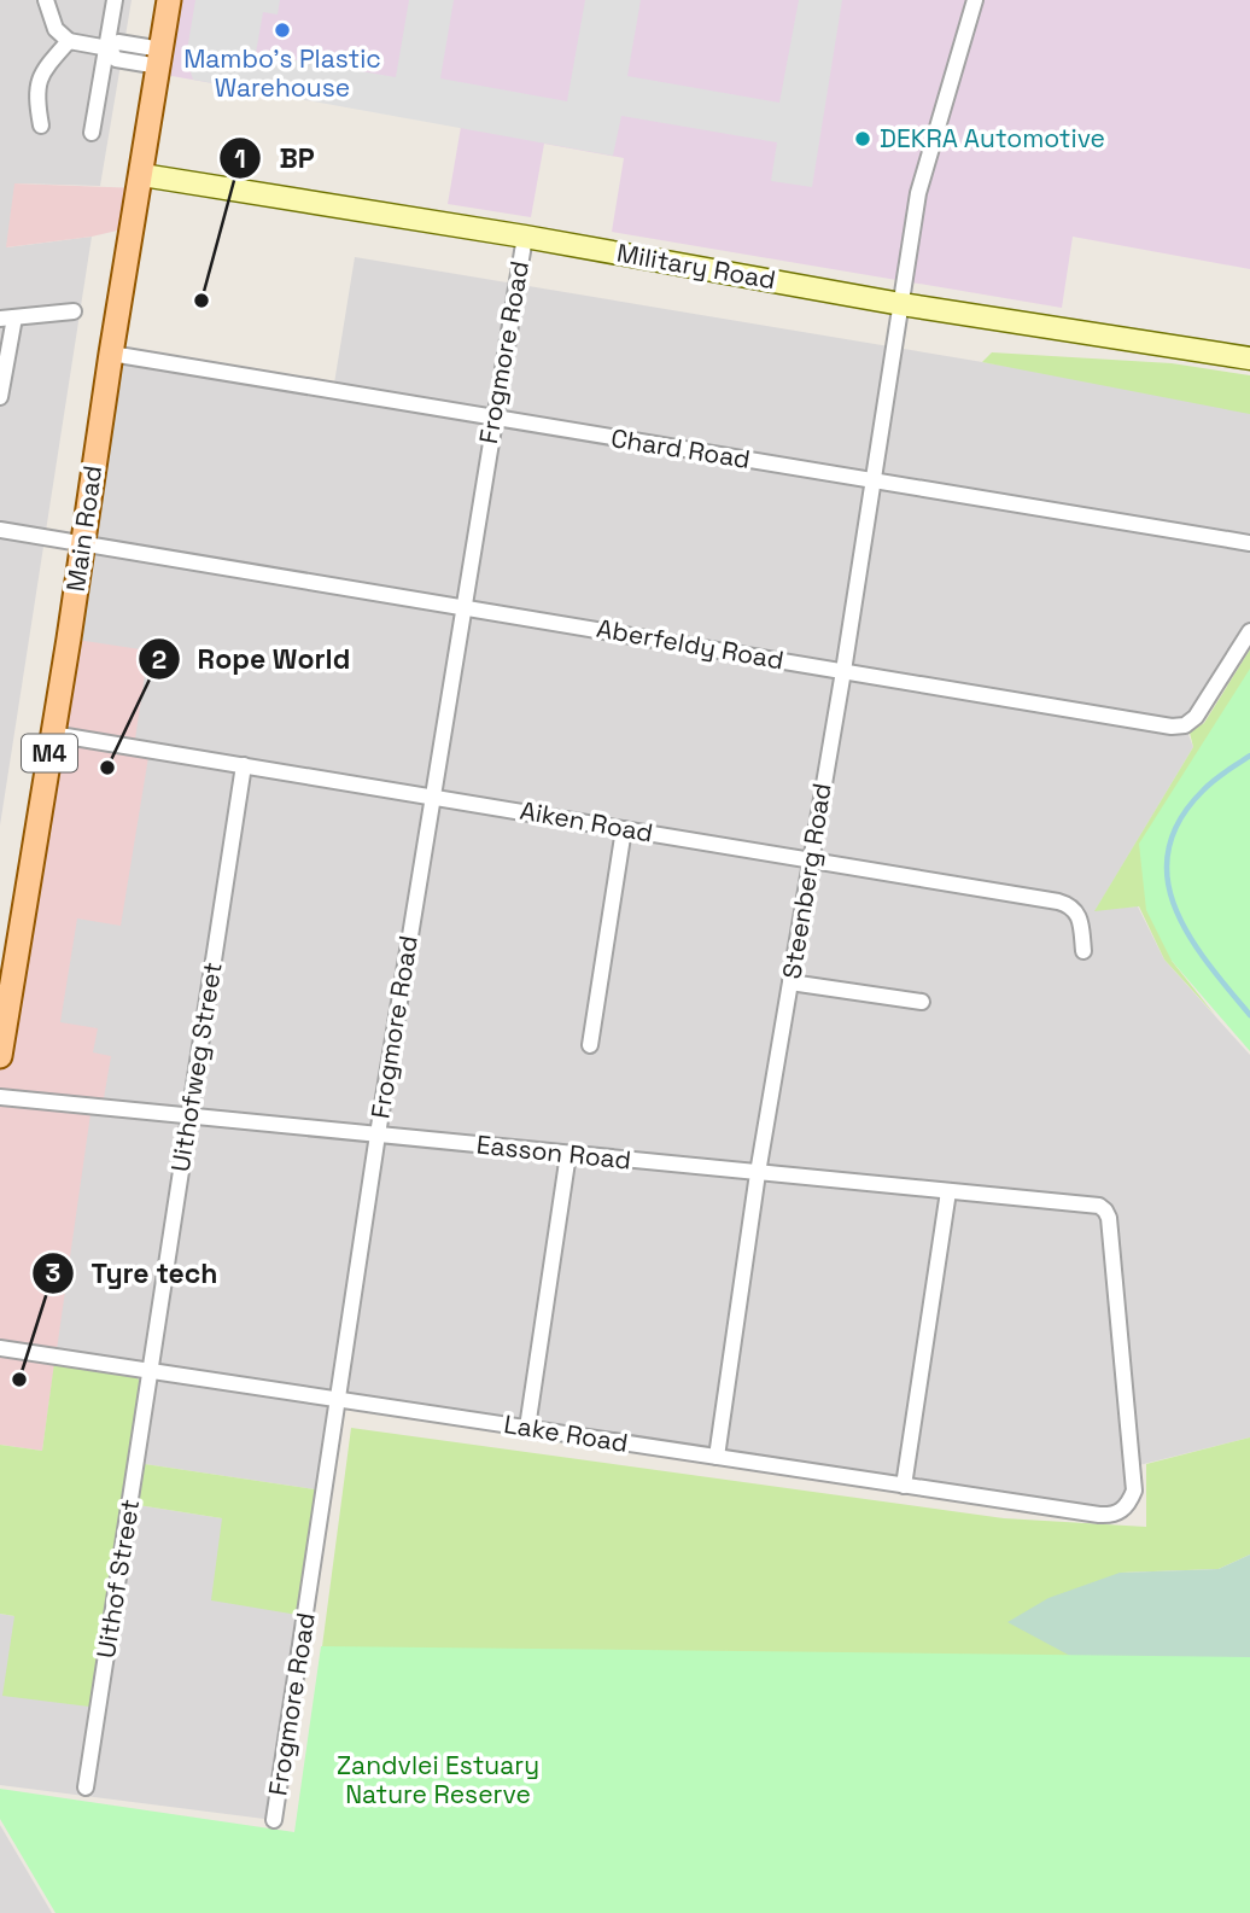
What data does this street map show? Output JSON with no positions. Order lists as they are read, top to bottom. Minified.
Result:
{"streets":{"main road":["Military Road","Main Road","M4"],"street":["Frogmore Road","Chard Road","Aberfeldy Road","Aiken Road","Steenberg Road","Uithofweg Street","Easson Road","Lake Road","Uithof Street"]},"crossings":[["Military Road","Frogmore Road"],["Military Road","Main Road"],["Military Road","Steenberg Road"],["Frogmore Road","Chard Road"],["Frogmore Road","Aberfeldy Road"],["Frogmore Road","Aiken Road"],["Frogmore Road","Easson Road"],["Frogmore Road","Lake Road"],["Chard Road","Main Road"],["Chard Road","Steenberg Road"],["Main Road","Aberfeldy Road"],["Main Road","Aiken Road"],["Aberfeldy Road","Steenberg Road"],["Aiken Road","Steenberg Road"],["Aiken Road","Uithofweg Street"],["Steenberg Road","Easson Road"],["Steenberg Road","Lake Road"],["Uithofweg Street","Easson Road"],["Uithofweg Street","Lake Road"],["Uithofweg Street","Uithof Street"],["Easson Road","Lake Road"],["Lake Road","Uithof Street"]],"parks":["Zandvlei Estuary Nature Reserve"],"places":["Mambo's Plastic Warehouse","DEKRA Automotive","BP","Rope World","Tyre tech"]}
